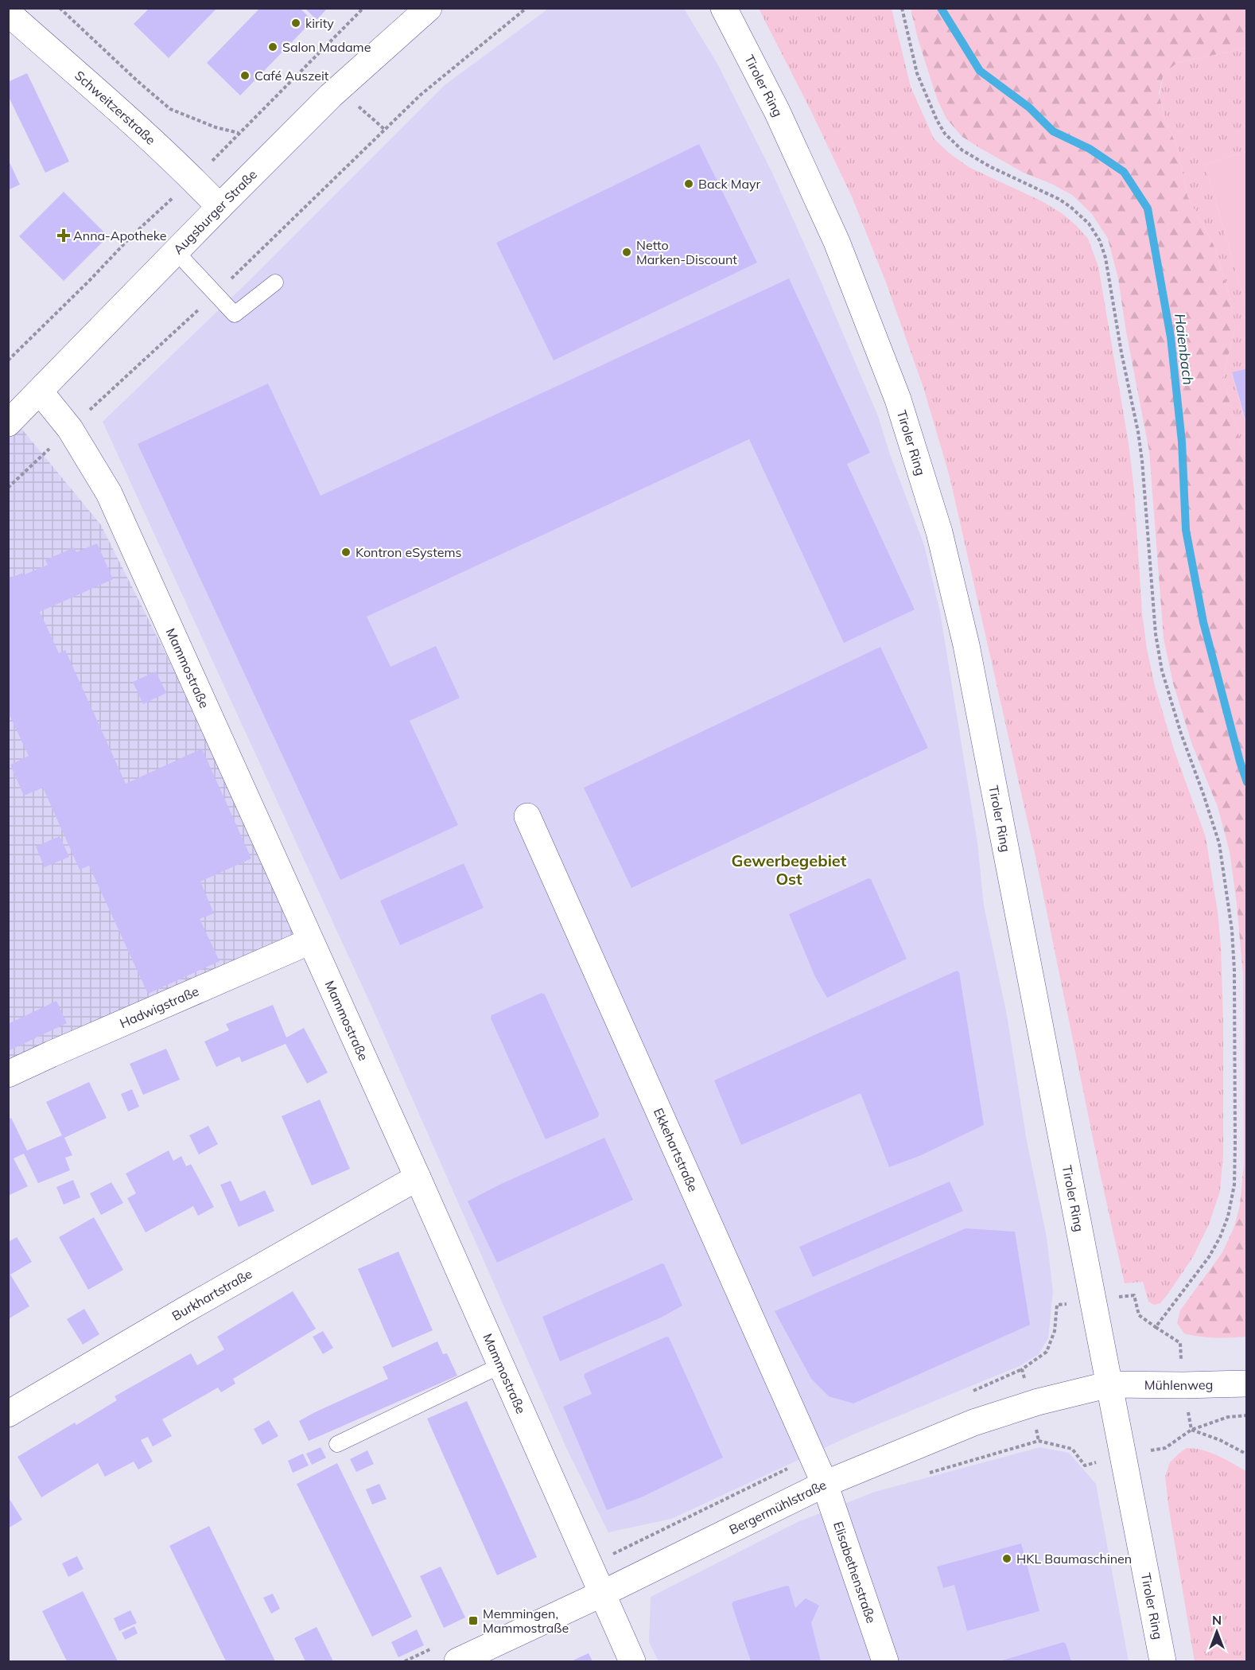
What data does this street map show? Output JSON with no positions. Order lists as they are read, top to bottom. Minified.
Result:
{"streets":{"street":["Tiroler Ring","Schweitzerstraße","Augsburger Straße","Mammostraße","Hadwigstraße","Ekkehartstraße","Burkhartstraße","Mühlenweg","Bergermühlstraße","Elisabethenstraße"]},"crossings":[["Tiroler Ring","Mühlenweg"],["Tiroler Ring","Bergermühlstraße"],["Schweitzerstraße","Augsburger Straße"],["Augsburger Straße","Mammostraße"],["Mammostraße","Hadwigstraße"],["Mammostraße","Burkhartstraße"],["Mammostraße","Bergermühlstraße"],["Ekkehartstraße","Bergermühlstraße"],["Ekkehartstraße","Elisabethenstraße"],["Mühlenweg","Bergermühlstraße"],["Bergermühlstraße","Elisabethenstraße"]],"districts":["Gewerbegebiet Ost"],"water":["Haienbach"],"places":{"other":["kirity","Salon Madame","Café Auszeit","Back Mayr","Netto Marken-Discount","Kontron eSystems","HKL Baumaschinen"],"health":["Anna-Apotheke"],"transit":["Memmingen, Mammostraße"]},"north":"top"}
